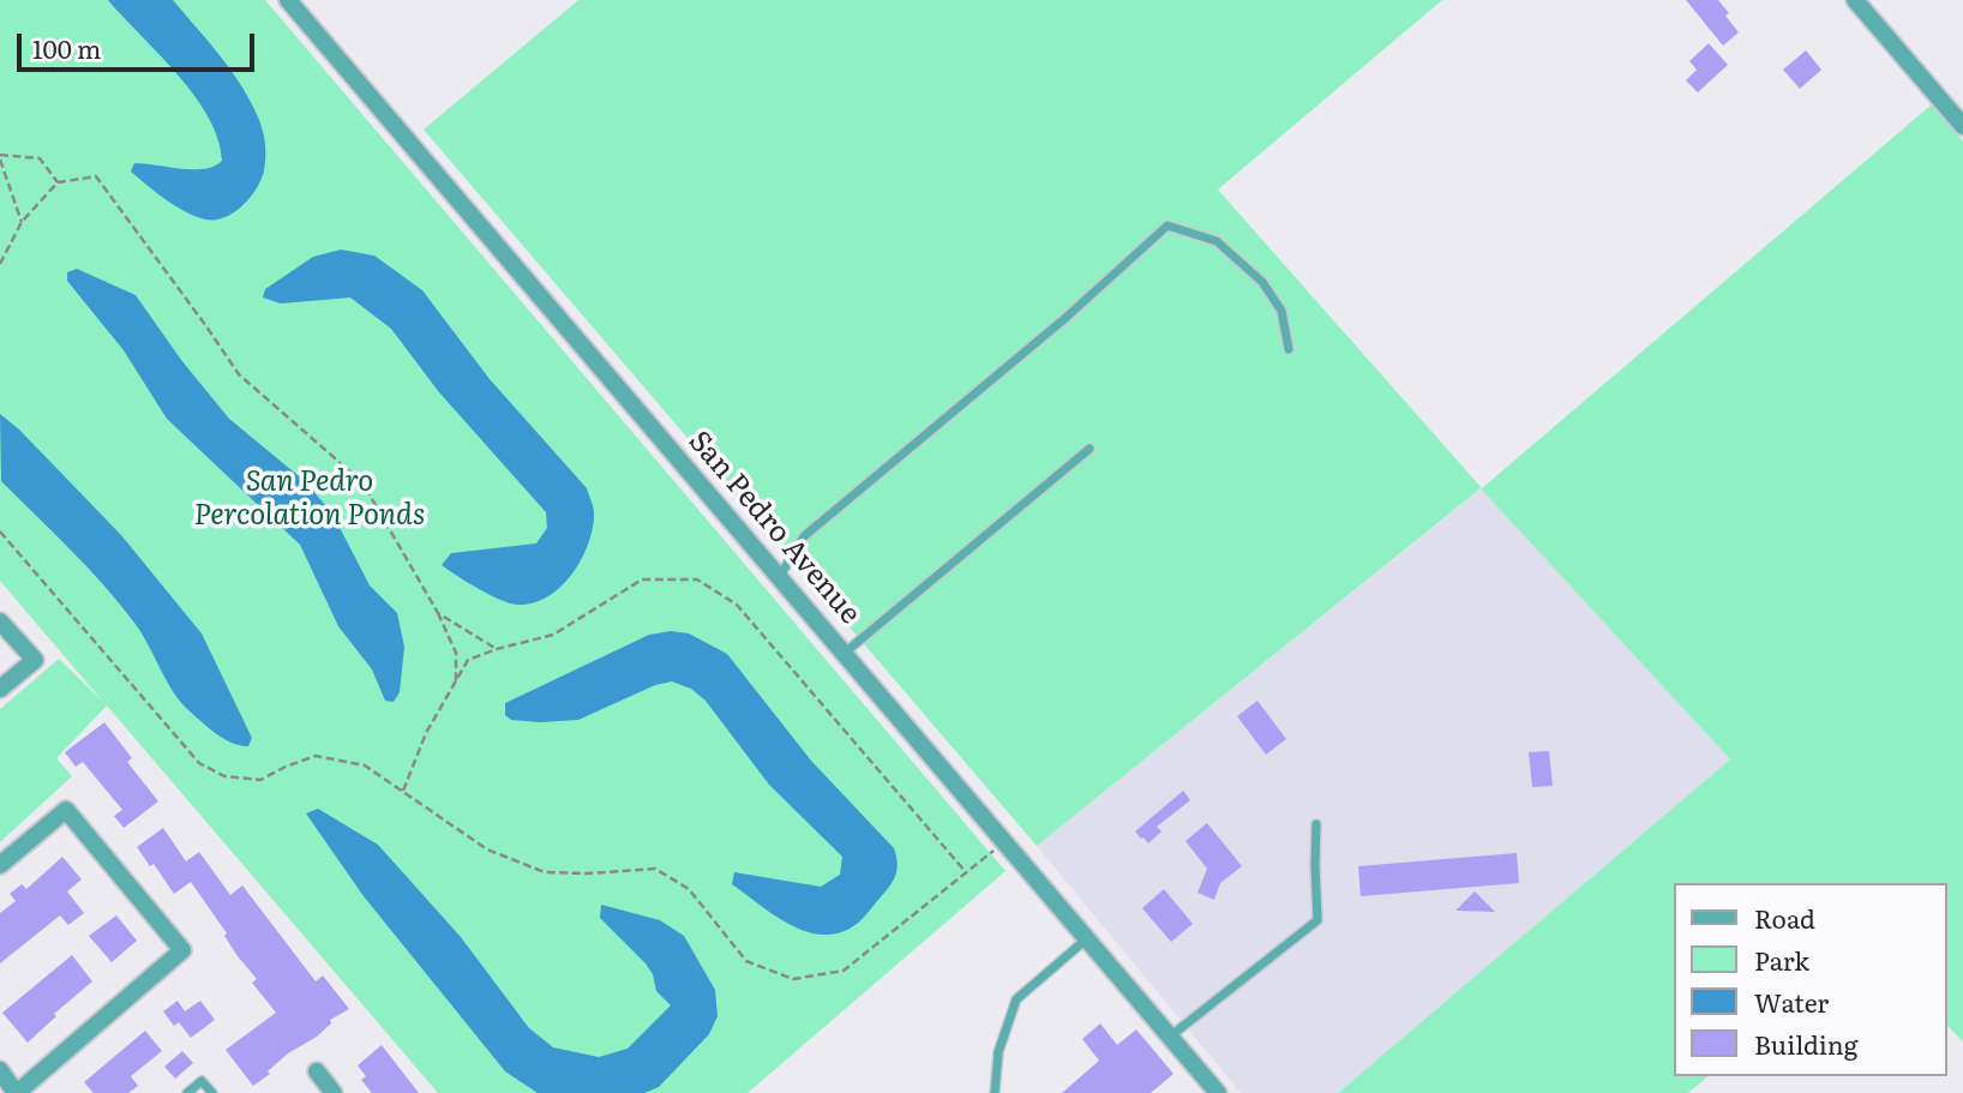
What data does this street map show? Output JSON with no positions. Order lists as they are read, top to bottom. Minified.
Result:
{"streets":{"street":["San Pedro Avenue"]},"parks":["San Pedro Percolation Ponds"],"legend":["Road","Park","Water","Building"],"scale_bar":"100 m"}
